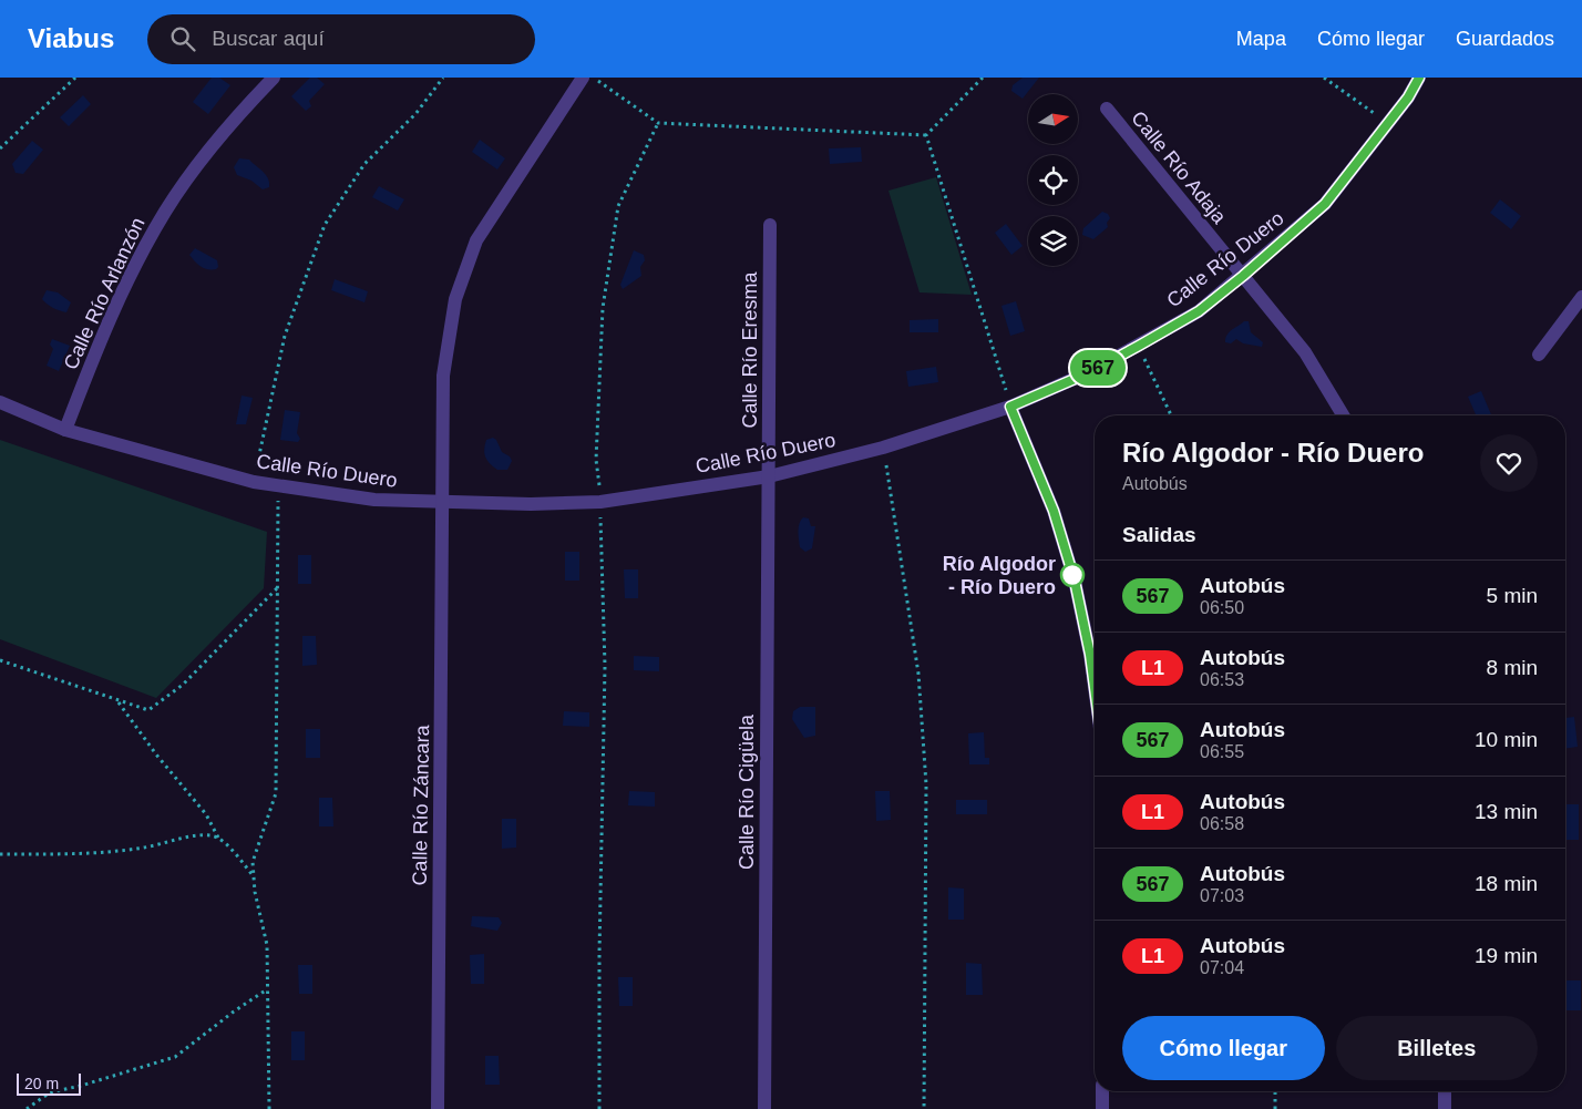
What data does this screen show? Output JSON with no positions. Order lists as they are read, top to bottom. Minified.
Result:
{"streets":{"street":["Calle Río Adaja","Calle Río Duero","Calle Río Arlanzón","Calle Río Eresma","Calle Río Cigüela","Calle Río Záncara"]},"crossings":[["Calle Río Adaja","Calle Río Duero"],["Calle Río Duero","Calle Río Arlanzón"],["Calle Río Duero","Calle Río Eresma"],["Calle Río Duero","Calle Río Cigüela"],["Calle Río Duero","Calle Río Záncara"],["Calle Río Eresma","Calle Río Cigüela"]],"places":["Río Algodor - Río Duero"],"lines":["bus line 567"],"scale_bar":"20 m","north":"right","page":{"header":"Viabus","search":"Buscar aquí","nav":["Mapa","Cómo llegar","Guardados"],"on_map":"567","heading":[["Río Algodor - Río Duero","Autobús"],"Salidas"],"list":[{"mark":"567","name":"Autobús","note":"06:50","value":"5 min"},{"mark":"L1","name":"Autobús","note":"06:53","value":"8 min"},{"mark":"567","name":"Autobús","note":"06:55","value":"10 min"},{"mark":"L1","name":"Autobús","note":"06:58","value":"13 min"},{"mark":"567","name":"Autobús","note":"07:03","value":"18 min"},{"mark":"L1","name":"Autobús","note":"07:04","value":"19 min"}],"buttons":["Cómo llegar","Billetes"],"scale":"20 m"}}
